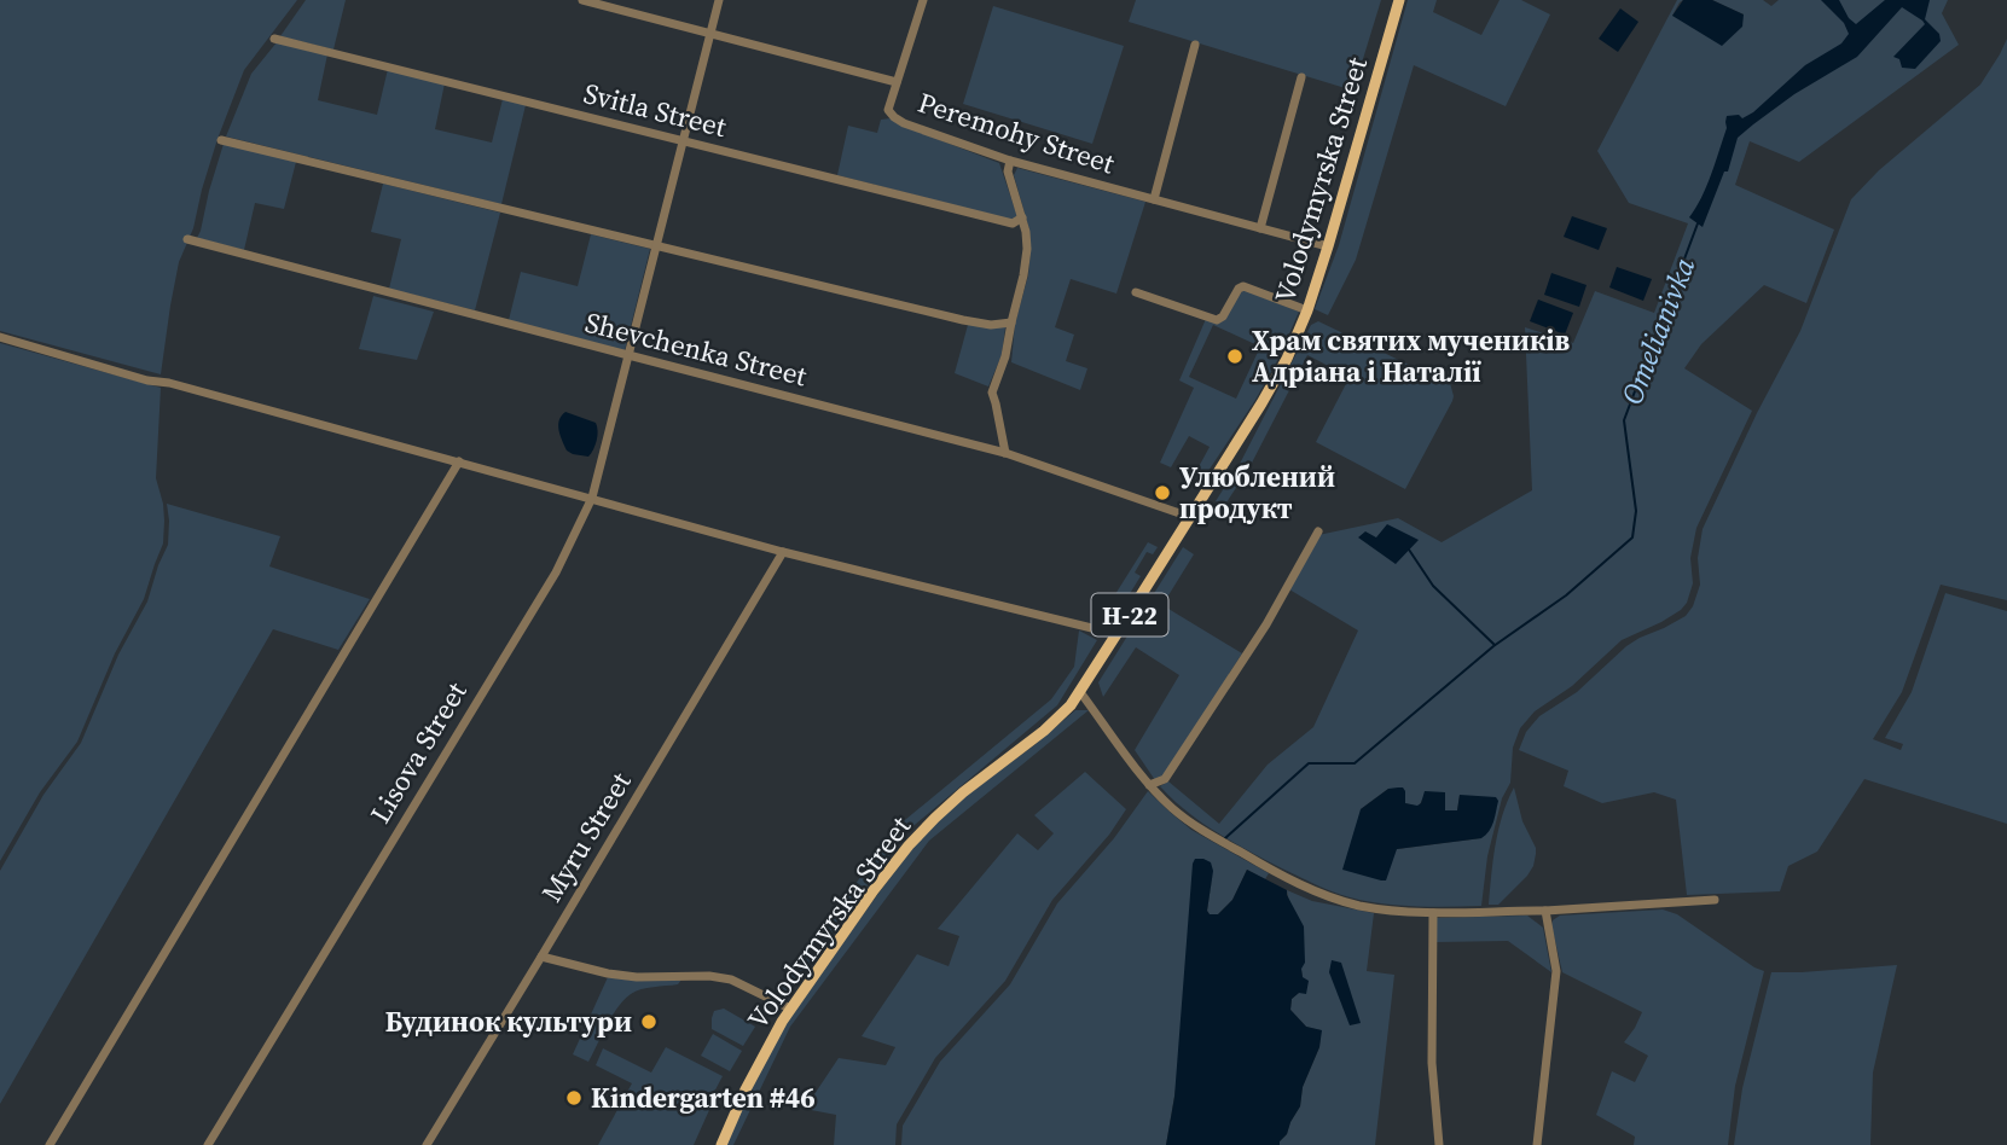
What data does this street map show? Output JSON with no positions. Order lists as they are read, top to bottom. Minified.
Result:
{"streets":{"main road":["Volodymyrska Street","Н-22"],"street":["Svitla Street","Peremohy Street","Shevchenka Street","Lisova Street","Myru Street"]},"crossings":[["Svitla Street","Lisova Street"],["Peremohy Street","Volodymyrska Street"],["Peremohy Street","Lisova Street"],["Volodymyrska Street","Shevchenka Street"],["Shevchenka Street","Lisova Street"]],"water":["Omelianivka"],"places":["Храм святих мучеників Адріана і Наталії","Улюблений продукт","Будинок культури","Kindergarten #46"]}
